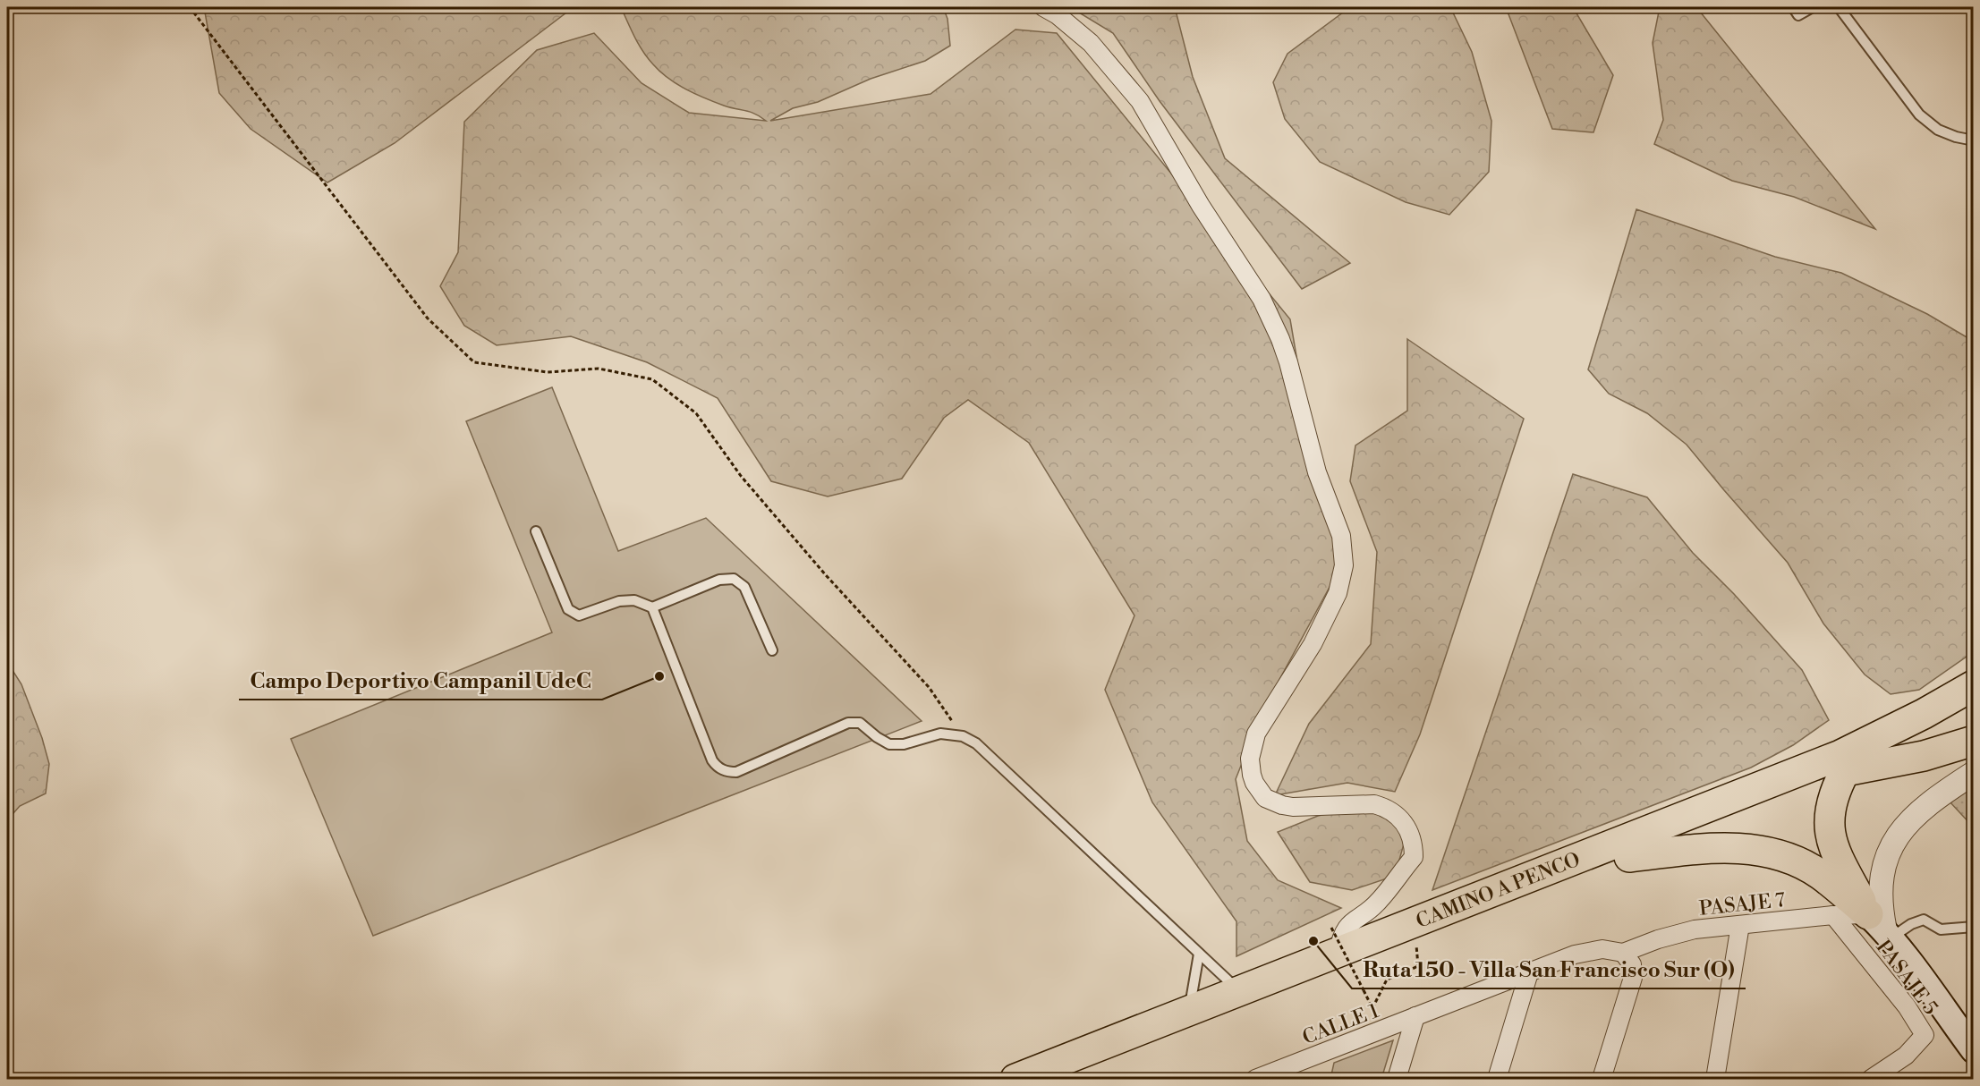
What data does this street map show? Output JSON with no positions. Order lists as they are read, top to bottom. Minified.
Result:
{"streets":{"highway":["CAMINO A PENCO"],"street":["PASAJE 7","PASAJE 5","CALLE 1"]},"crossings":[["PASAJE 7","PASAJE 5"],["PASAJE 7","CALLE 1"]],"places":["Campo Deportivo Campanil UdeC","Ruta 150 - Villa San Francisco Sur (O)"]}
